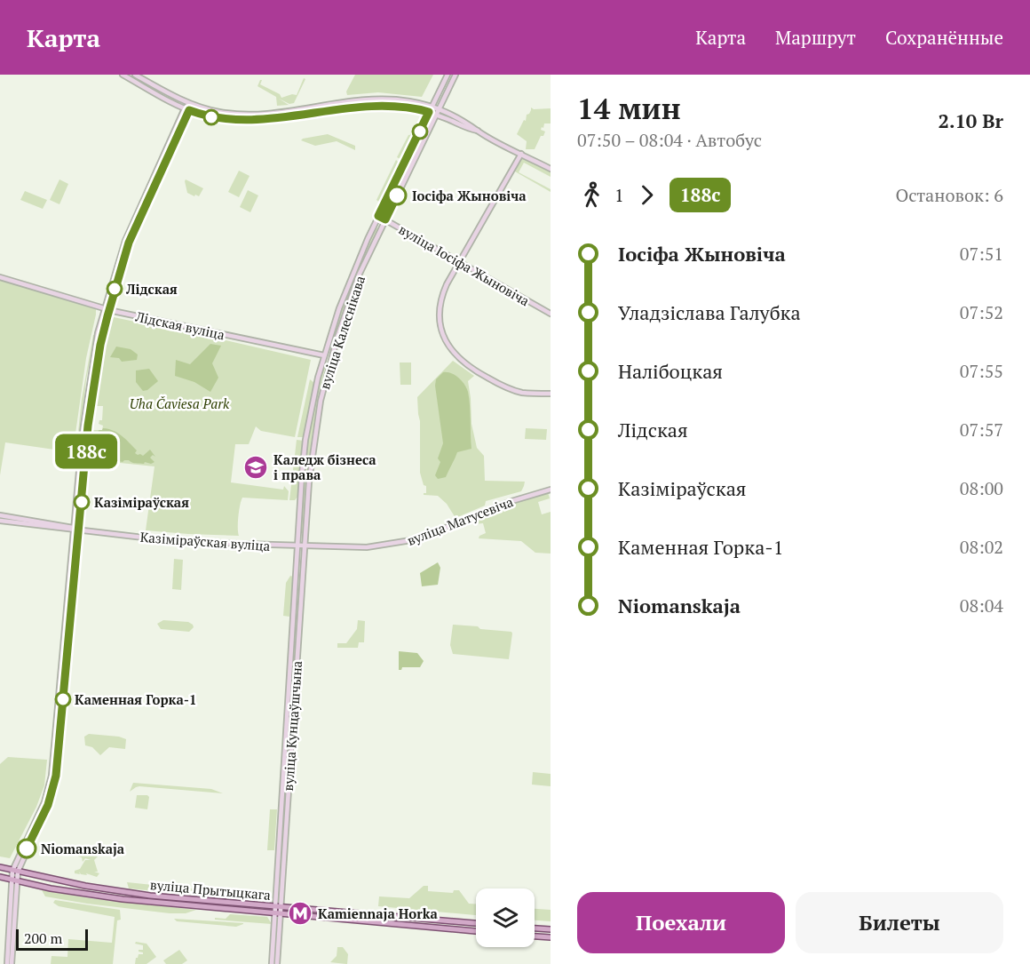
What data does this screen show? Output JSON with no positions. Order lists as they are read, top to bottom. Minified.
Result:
{"streets":{"main road":["вуліца Іосіфа Жыновіча","Лідская вуліца","вуліца Калеснікава","вуліца Матусевіча","Казіміраўская вуліца","вуліца Кунцаўшчына","вуліца Прытыцкага"]},"crossings":[["вуліца Іосіфа Жыновіча","вуліца Калеснікава"],["Лідская вуліца","вуліца Калеснікава"],["вуліца Калеснікава","вуліца Матусевіча"],["вуліца Калеснікава","Казіміраўская вуліца"],["вуліца Калеснікава","вуліца Кунцаўшчына"],["вуліца Матусевіча","Казіміраўская вуліца"],["вуліца Матусевіча","вуліца Кунцаўшчына"],["Казіміраўская вуліца","вуліца Кунцаўшчына"],["вуліца Кунцаўшчына","вуліца Прытыцкага"]],"parks":["Uha Čaviesa Park"],"places":{"other":["Іосіфа Жыновіча","Лідская","Казіміраўская","Каменная Горка-1","Niomanskaja"],"school or university":["Каледж бізнеса і права"],"metro station":["Kamiennaja Horka"]},"lines":["bus line 188с"],"scale_bar":"200 m","page":{"header":"Карта","nav":["Карта","Маршрут","Сохранённые"],"on_map":"188с","heading":["14 мин","07:50 – 08:04 · Автобус","2.10 Br"],"legs":["1","188с","Остановок: 6"],"list":[{"name":"Іосіфа Жыновіча","value":"07:51"},{"name":"Уладзіслава Галубка","value":"07:52"},{"name":"Налібоцкая","value":"07:55"},{"name":"Лідская","value":"07:57"},{"name":"Казіміраўская","value":"08:00"},{"name":"Каменная Горка-1","value":"08:02"},{"name":"Niomanskaja","value":"08:04"}],"buttons":["Поехали","Билеты"],"scale":"200 m"}}
